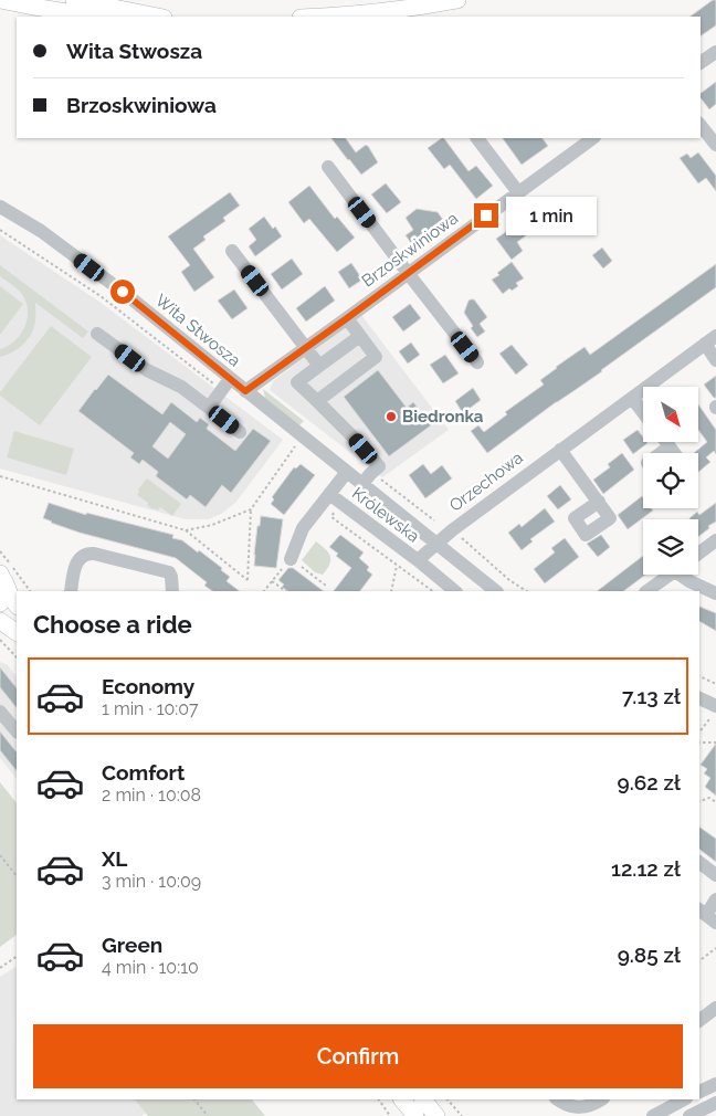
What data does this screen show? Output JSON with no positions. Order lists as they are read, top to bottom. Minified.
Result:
{"streets":{"street":["Brzoskwiniowa","Wita Stwosza","Orzechowa","Królewska"]},"crossings":[["Brzoskwiniowa","Wita Stwosza"],["Wita Stwosza","Orzechowa"],["Wita Stwosza","Królewska"],["Orzechowa","Królewska"]],"places":["Biedronka"],"north":"bottom right","page":{"banner":["Wita Stwosza","Brzoskwiniowa"],"bubble":"1 min","heading":"Choose a ride","list":[{"name":"Economy","note":"1 min · 10:07","value":"7.13 zł"},{"name":"Comfort","note":"2 min · 10:08","value":"9.62 zł"},{"name":"XL","note":"3 min · 10:09","value":"12.12 zł"},{"name":"Green","note":"4 min · 10:10","value":"9.85 zł"}],"buttons":"Confirm"}}
